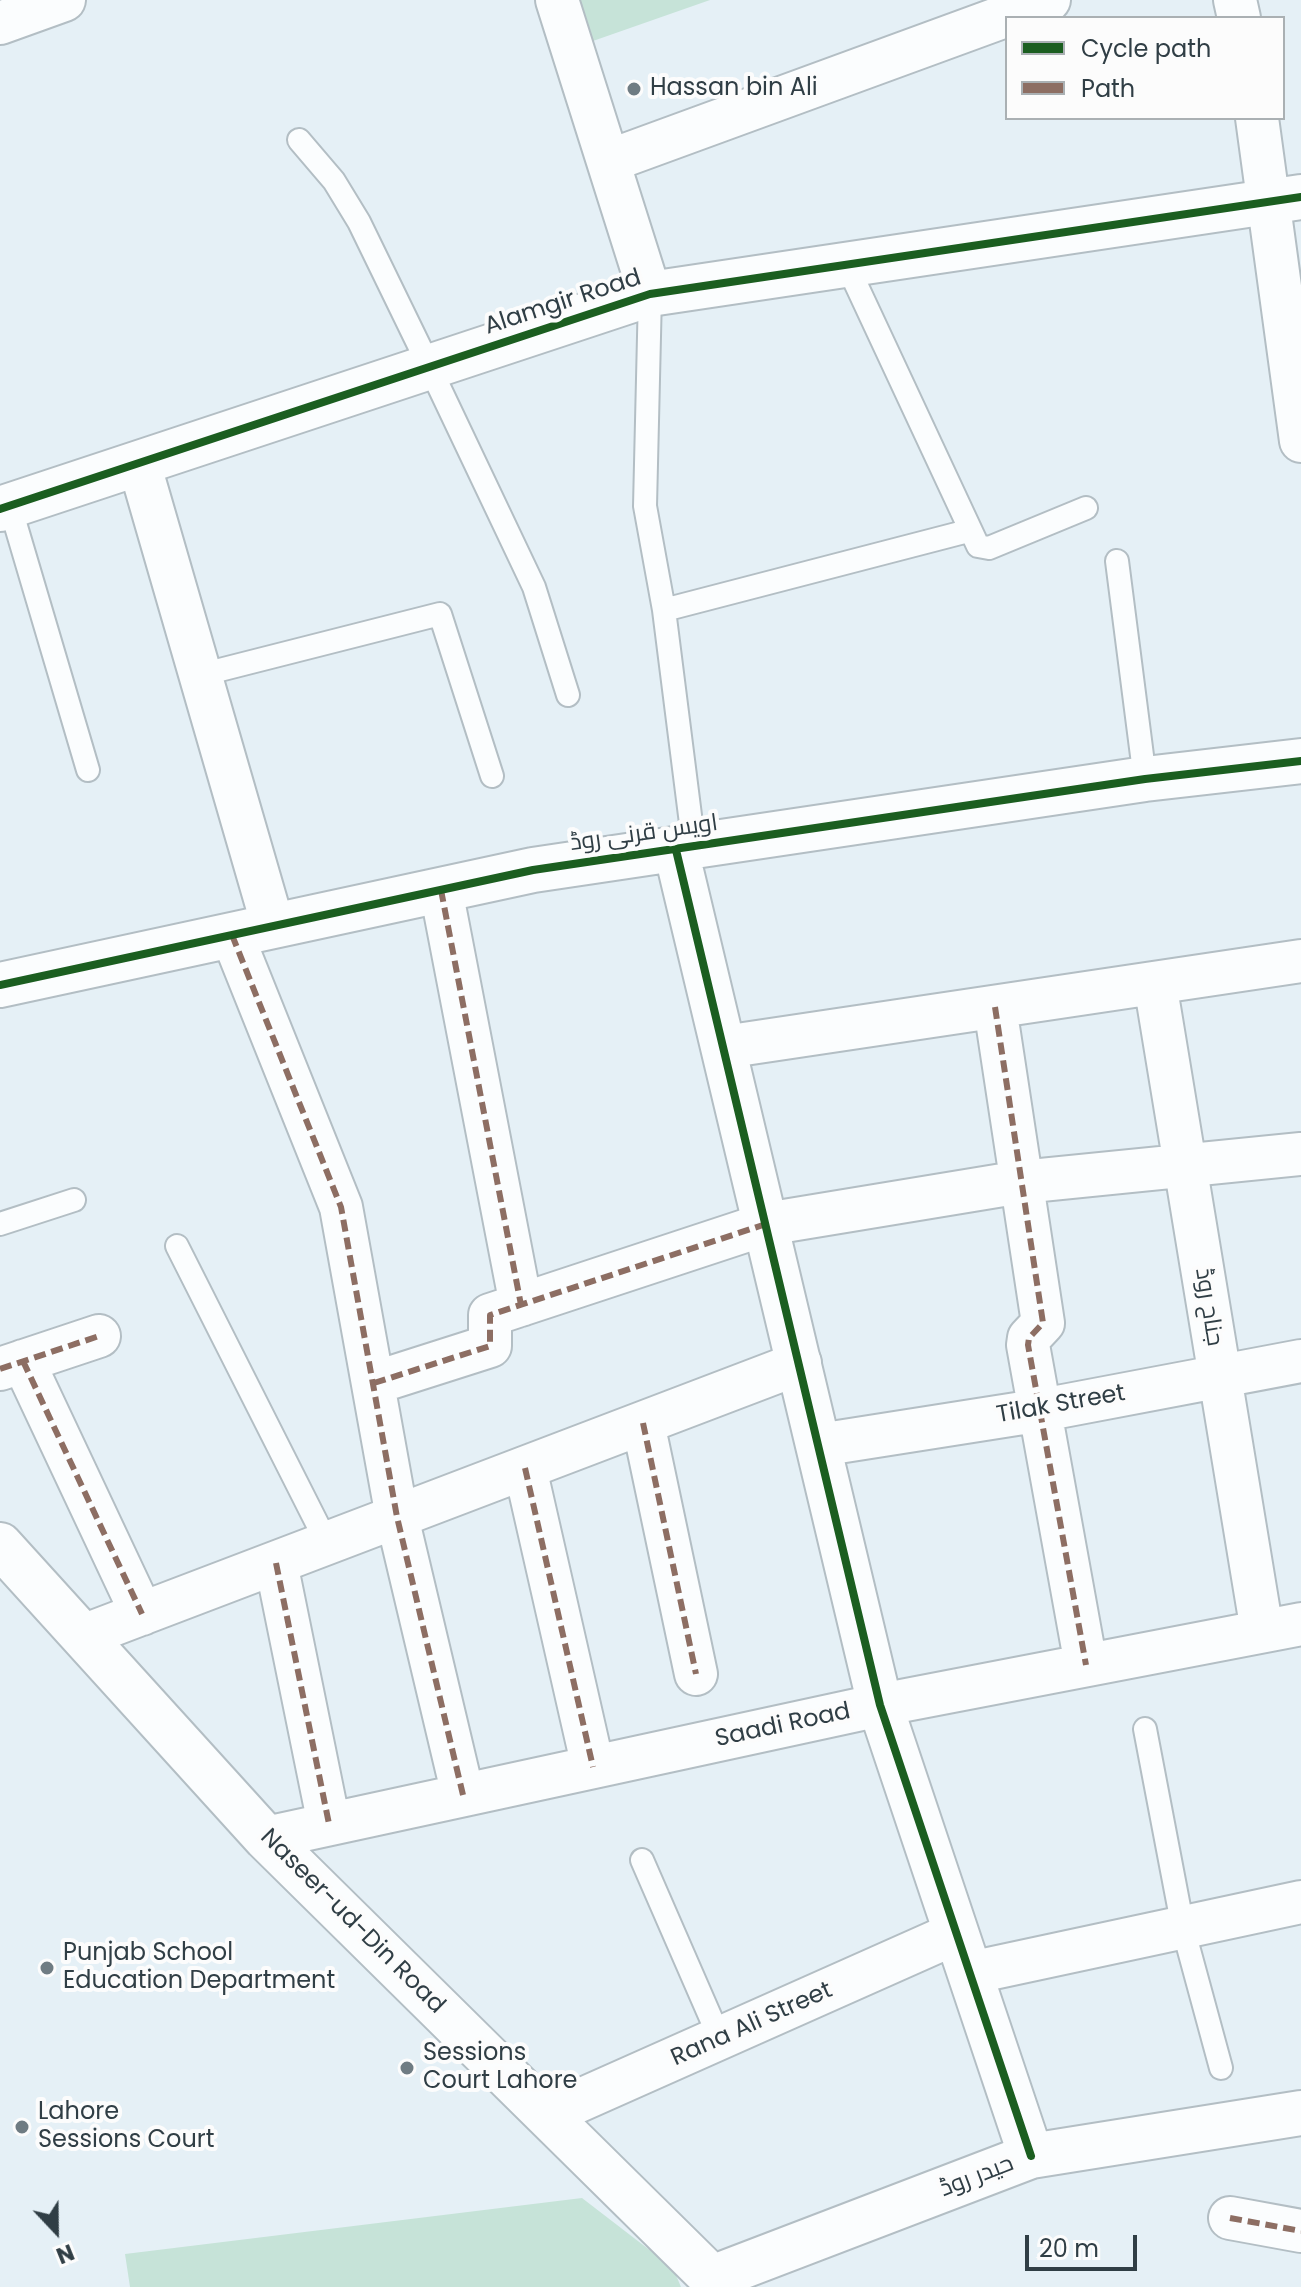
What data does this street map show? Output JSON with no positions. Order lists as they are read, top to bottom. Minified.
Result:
{"streets":{"street":["Alamgir Road","اویس قرنی روڈ","جناح روڈ","Tilak Street","Saadi Road","Naseer-ud-Din Road","Rana Ali Street","حیدر روڈ"]},"crossings":[["جناح روڈ","Tilak Street"],["جناح روڈ","Saadi Road"],["Saadi Road","Naseer-ud-Din Road"],["Naseer-ud-Din Road","Rana Ali Street"],["Naseer-ud-Din Road","حیدر روڈ"]],"places":["Hassan bin Ali","Punjab School Education Department","Sessions Court Lahore","Lahore Sessions Court"],"legend":["Cycle path","Path"],"scale_bar":"20 m","north":"bottom"}
